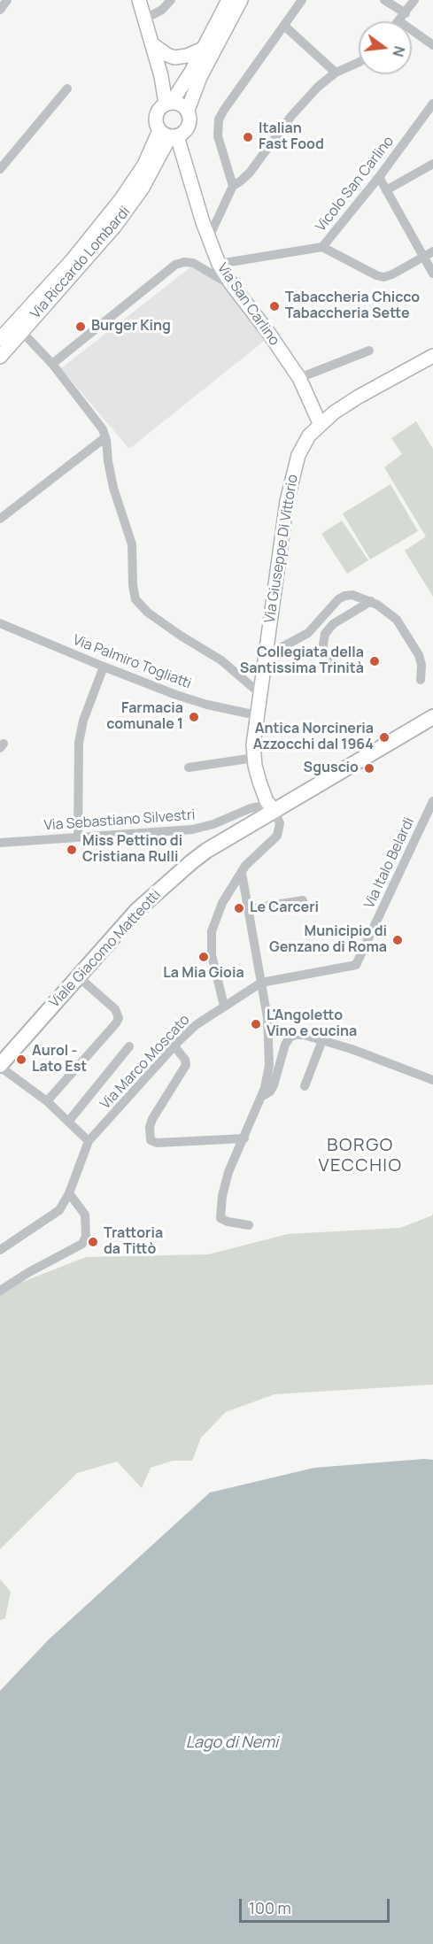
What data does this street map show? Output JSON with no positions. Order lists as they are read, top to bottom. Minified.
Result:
{"streets":{"main road":["Viale Giacomo Matteotti"],"street":["Vicolo San Carlino","Via Riccardo Lombardi","Via San Carlino","Via Giuseppe Di Vittorio","Via Palmiro Togliatti","Via Sebastiano Silvestri","Via Italo Belardi","Via Marco Moscato"]},"crossings":[["Vicolo San Carlino","Via San Carlino"],["Via Riccardo Lombardi","Via San Carlino"],["Via San Carlino","Via Giuseppe Di Vittorio"],["Via Giuseppe Di Vittorio","Via Palmiro Togliatti"],["Via Giuseppe Di Vittorio","Via Sebastiano Silvestri"],["Via Giuseppe Di Vittorio","Viale Giacomo Matteotti"],["Via Sebastiano Silvestri","Viale Giacomo Matteotti"],["Via Italo Belardi","Via Marco Moscato"]],"districts":["BORGO VECCHIO"],"water":["Lago di Nemi"],"places":["Italian Fast Food","Tabaccheria Chicco Tabaccheria Sette","Burger King","Collegiata della Santissima Trinità","Farmacia comunale 1","Antica Norcineria Azzocchi dal 1964","Sguscio","Miss Pettino di Cristiana Rulli","Le Carceri","Municipio di Genzano di Roma","La Mia Gioia","L'Angoletto Vino e cucina","Aurol - Lato Est","Trattoria da Tittò"],"scale_bar":"100 m","north":"right"}
